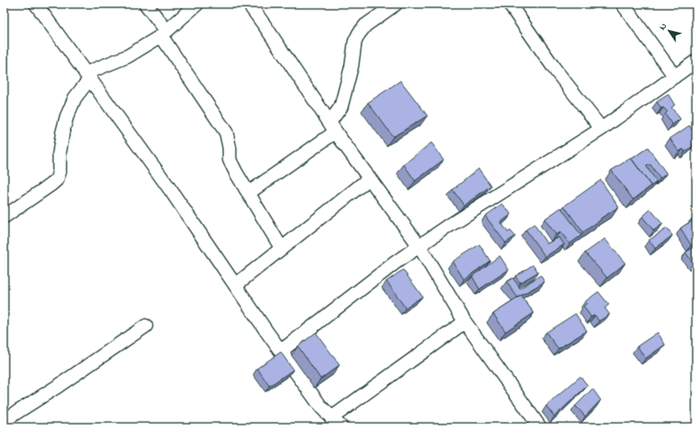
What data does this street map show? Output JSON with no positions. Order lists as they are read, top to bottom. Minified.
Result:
{"north":"top left"}
